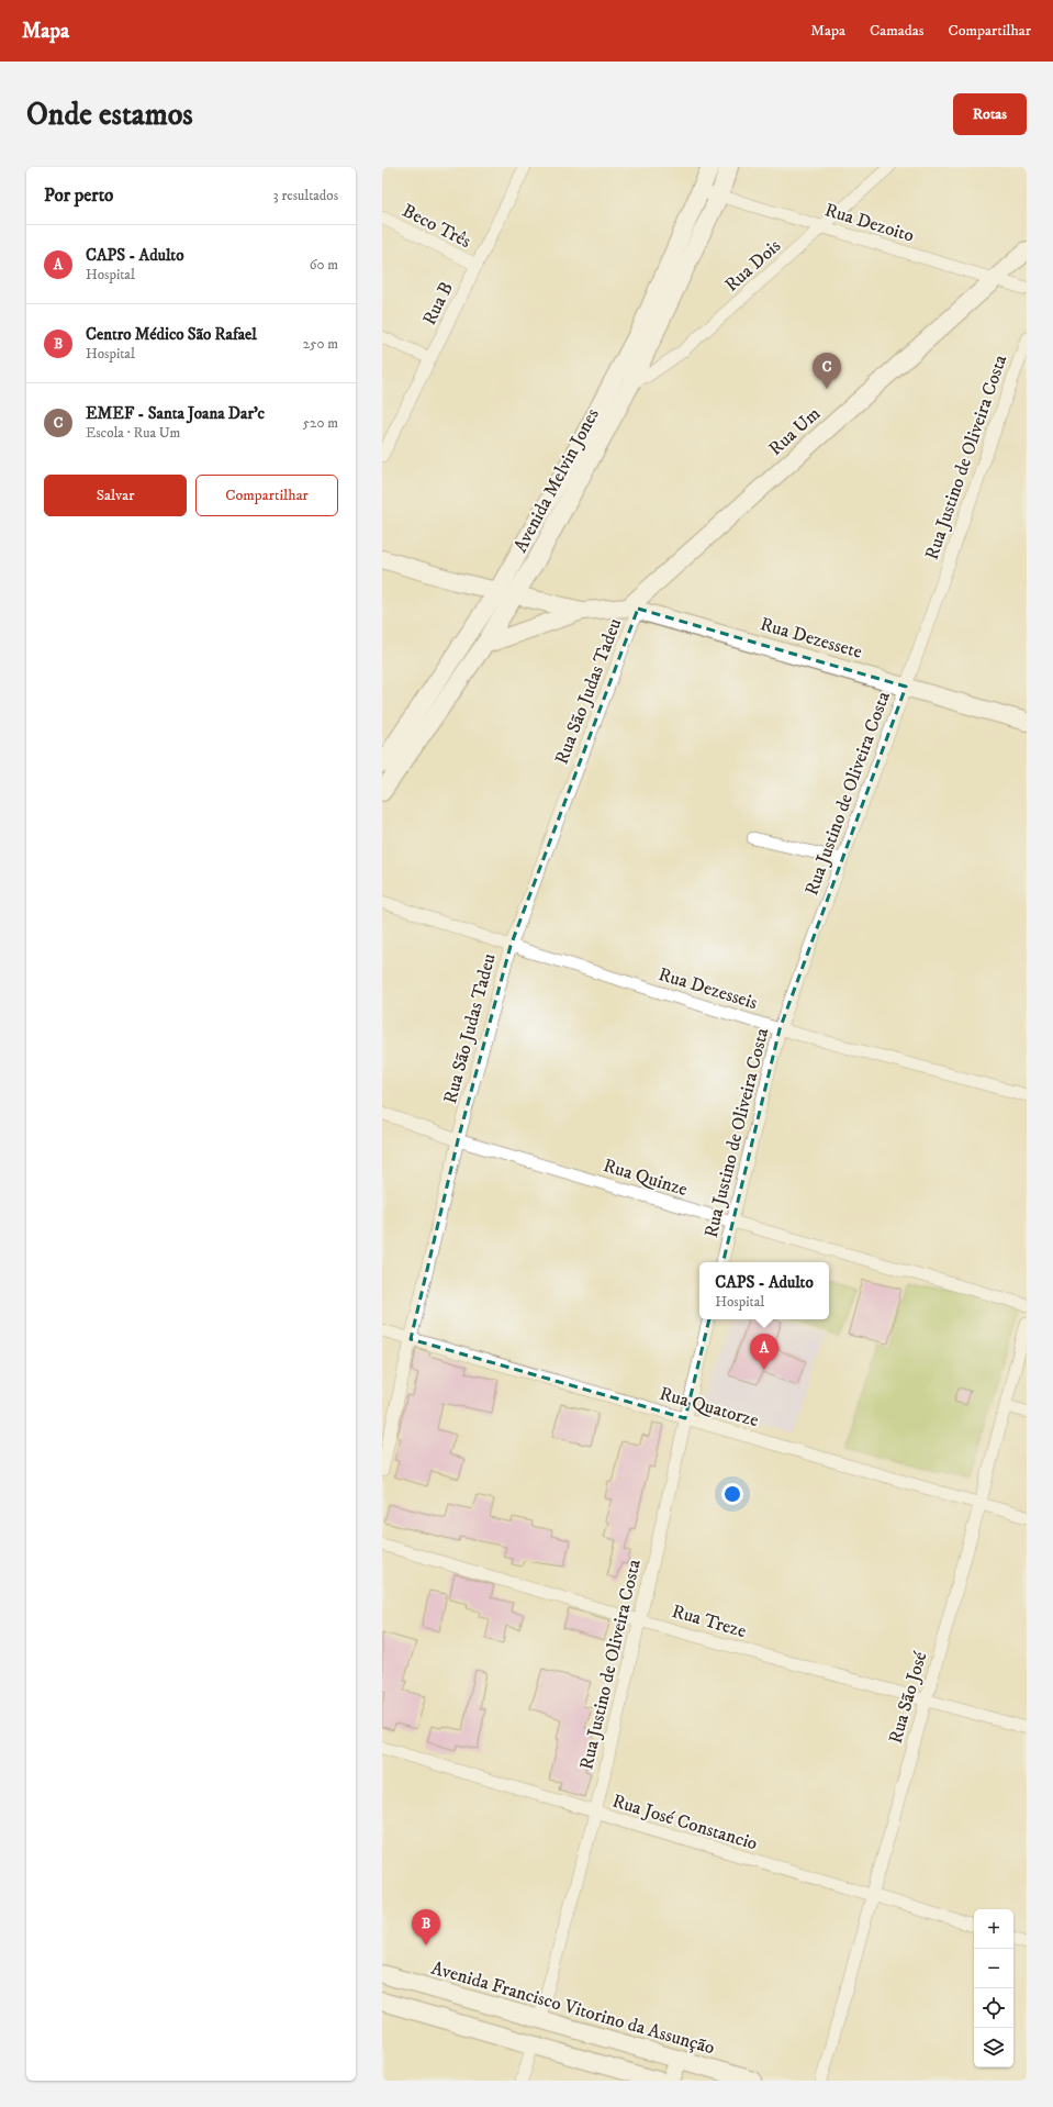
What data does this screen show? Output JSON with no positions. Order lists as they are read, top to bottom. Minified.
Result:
{"streets":{"main road":["Rua Um","Avenida Melvin Jones","Rua Dezessete","Avenida Francisco Vitorino da Assunção"],"street":["Rua Dezoito","Beco Três","Rua Dois","Rua B","Rua Justino de Oliveira Costa","Rua São Judas Tadeu","Rua Dezesseis","Rua Quinze","Rua Quatorze","Rua Treze","Rua São José","Rua José Constancio"]},"crossings":[["Rua Dezoito","Rua Dois"],["Rua Dezoito","Rua Um"],["Rua Dezoito","Avenida Melvin Jones"],["Beco Três","Rua B"],["Rua Dois","Avenida Melvin Jones"],["Rua Um","Rua Dezessete"],["Rua Um","Rua São Judas Tadeu"],["Rua Justino de Oliveira Costa","Rua Dezessete"],["Rua Justino de Oliveira Costa","Rua Dezesseis"],["Rua Justino de Oliveira Costa","Rua Quinze"],["Rua Justino de Oliveira Costa","Rua Quatorze"],["Rua Justino de Oliveira Costa","Rua Treze"],["Rua Justino de Oliveira Costa","Rua José Constancio"],["Rua Justino de Oliveira Costa","Avenida Francisco Vitorino da Assunção"],["Avenida Melvin Jones","Rua Dezessete"],["Rua Dezessete","Rua São Judas Tadeu"],["Rua São Judas Tadeu","Rua Dezesseis"],["Rua São Judas Tadeu","Rua Quinze"],["Rua São Judas Tadeu","Rua Quatorze"],["Rua Quatorze","Rua São José"],["Rua Treze","Rua São José"],["Rua São José","Rua José Constancio"]],"page":{"header":"Mapa","nav":["Mapa","Camadas","Compartilhar"],"buttons":["Rotas",["Salvar","Compartilhar"]],"title":"Onde estamos","heading":["Por perto","3 resultados"],"list":[{"mark":"A","name":"CAPS - Adulto","note":"Hospital","value":"60 m"},{"mark":"B","name":"Centro Médico São Rafael","note":"Hospital","value":"250 m"},{"mark":"C","name":"EMEF - Santa Joana Dar’c","note":"Escola · Rua Um","value":"520 m"}],"pins":["C","A","B"],"popup":["CAPS - Adulto","Hospital"],"map_buttons":["+","−"]}}
